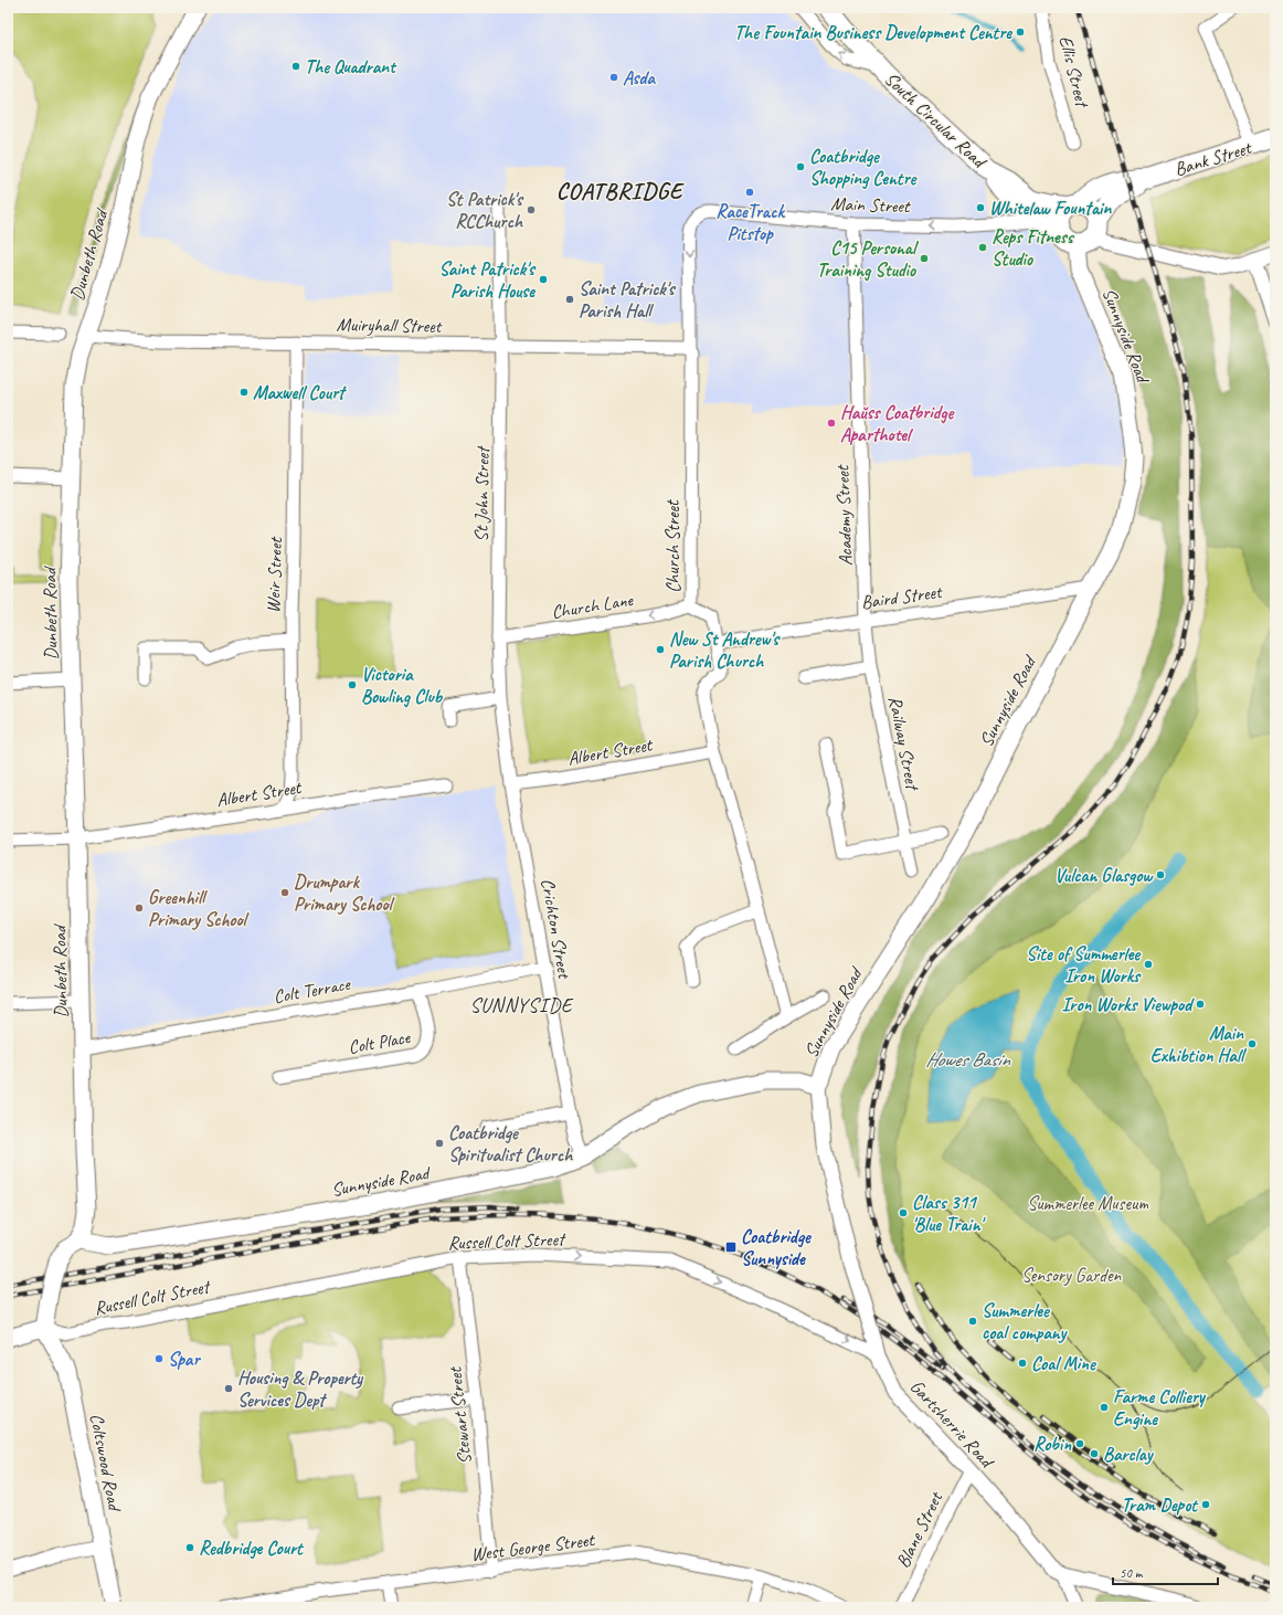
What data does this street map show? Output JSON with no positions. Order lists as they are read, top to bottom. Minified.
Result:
{"streets":{"main road":["South Circular Road","Bank Street","Dunbeth Road","Sunnyside Road","Coltswood Road"],"street":["Ellis Street","Main Street","Muiryhall Street","St John Street","Academy Street","Church Street","Weir Street","Baird Street","Church Lane","Railway Street","Albert Street","Crichton Street","Colt Terrace","Colt Place","Russell Colt Street","Stewart Street","Gartsherrie Road","Blane Street","West George Street"]},"crossings":[["South Circular Road","Bank Street"],["South Circular Road","Main Street"],["South Circular Road","Sunnyside Road"],["Bank Street","Sunnyside Road"],["Main Street","Academy Street"],["Main Street","Church Street"],["Dunbeth Road","Muiryhall Street"],["Dunbeth Road","Sunnyside Road"],["Dunbeth Road","Albert Street"],["Dunbeth Road","Colt Terrace"],["Muiryhall Street","St John Street"],["Muiryhall Street","Church Street"],["Muiryhall Street","Weir Street"],["Sunnyside Road","Baird Street"],["Sunnyside Road","Crichton Street"],["Sunnyside Road","Gartsherrie Road"],["St John Street","Church Lane"],["St John Street","Albert Street"],["St John Street","Crichton Street"],["Academy Street","Baird Street"],["Academy Street","Railway Street"],["Church Street","Baird Street"],["Church Street","Church Lane"],["Church Street","Albert Street"],["Weir Street","Albert Street"],["Baird Street","Railway Street"],["Albert Street","Crichton Street"],["Crichton Street","Colt Terrace"],["Colt Terrace","Colt Place"],["Russell Colt Street","Stewart Street"],["Russell Colt Street","Gartsherrie Road"],["Russell Colt Street","Coltswood Road"],["Stewart Street","West George Street"],["Gartsherrie Road","Blane Street"]],"one_way":["Main Street","Church Lane","Russell Colt Street"],"districts":["COATBRIDGE","SUNNYSIDE"],"water":["Howes Basin"],"parks":["Summerlee Museum","Sensory Garden"],"places":{"other":["The Fountain Business Development Centre","The Quadrant","Asda","Coatbridge Shopping Centre","RaceTrack Pitstop","Whitelaw Fountain","St Patrick's RCChurch","Reps Fitness Studio","C15 Personal Training Studio","Saint Patrick's Parish House","Saint Patrick's Parish Hall","Maxwell Court","Haŭss Coatbridge Aparthotel","New St Andrew's Parish Church","Victoria Bowling Club","Vulcan Glasgow","Drumpark Primary School","Greenhill Primary School","Site of Summerlee Iron Works","Iron Works Viewpod","Main Exhibtion Hall","Coatbridge Spiritualist Church","Class 311 'Blue Train'","Summerlee coal company","Spar","Coal Mine","Housing & Property Services Dept","Farme Colliery Engine","Robin","Barclay","Tram Depot","Redbridge Court"],"transit":["Coatbridge Sunnyside"]},"scale_bar":"50 m"}
